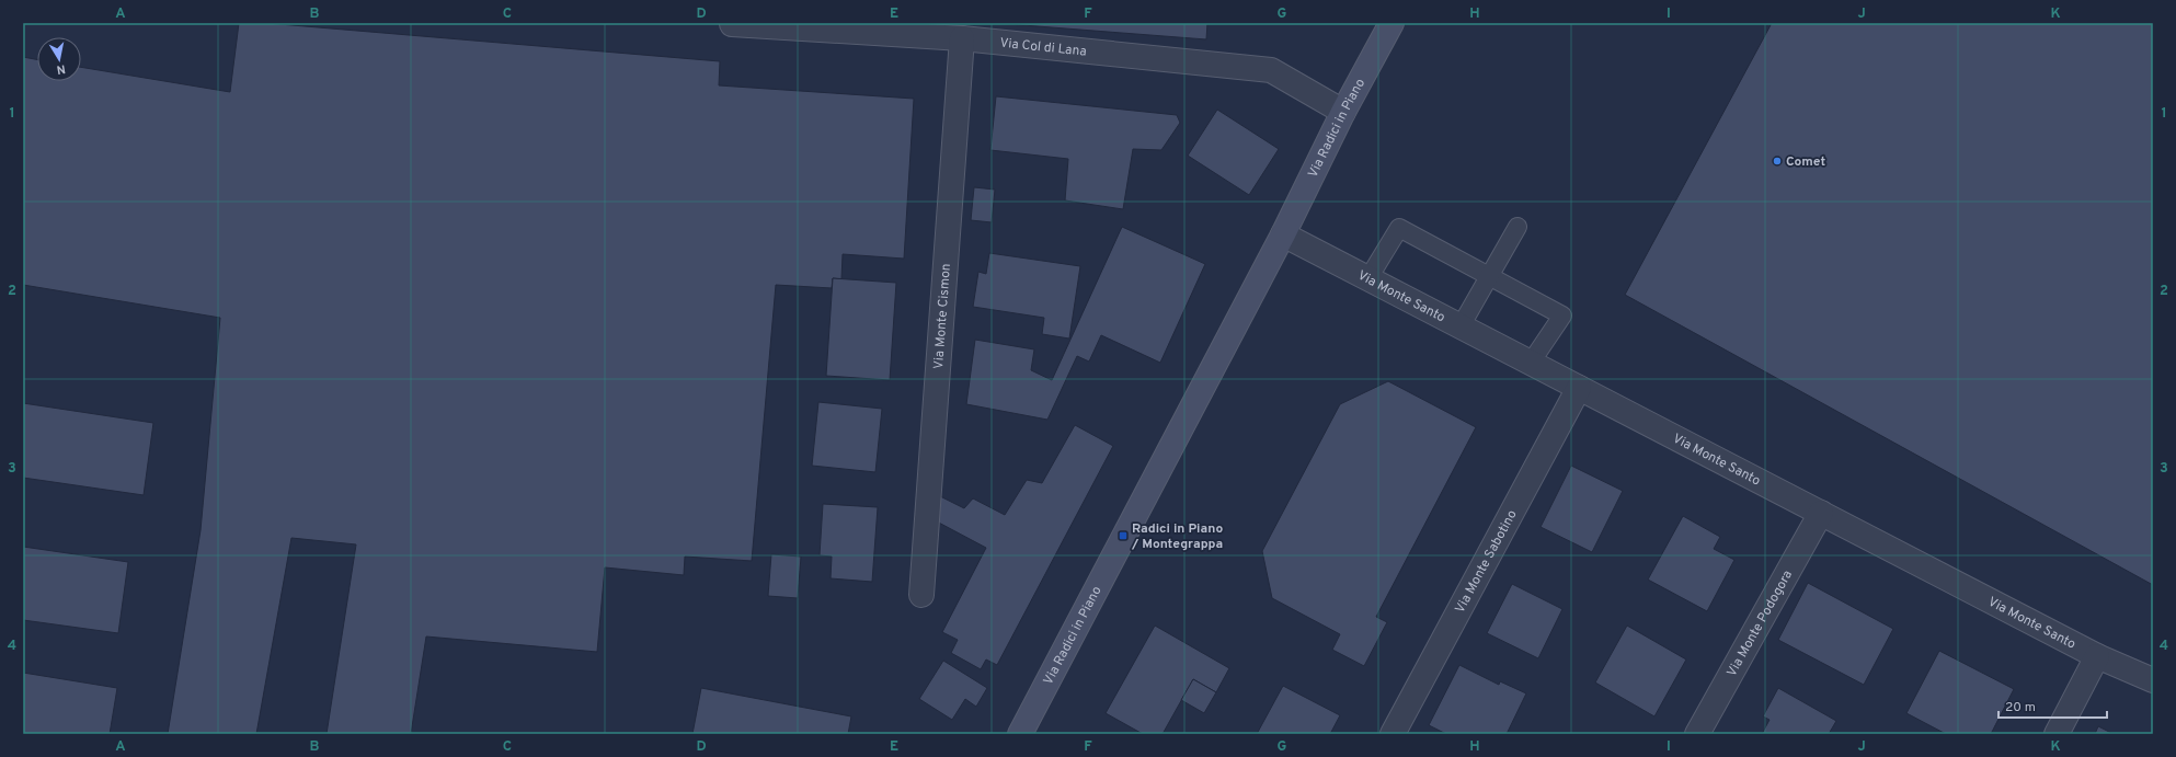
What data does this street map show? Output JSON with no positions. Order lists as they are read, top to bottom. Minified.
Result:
{"streets":{"street":["Via Col di Lana","Via Radici in Piano","Via Monte Santo","Via Monte Cismon","Via Monte Sabotino","Via Monte Podogora"]},"crossings":[["Via Col di Lana","Via Radici in Piano"],["Via Col di Lana","Via Monte Cismon"],["Via Radici in Piano","Via Monte Santo"],["Via Monte Santo","Via Monte Sabotino"],["Via Monte Santo","Via Monte Podogora"]],"places":{"other":["Comet"],"transit":["Radici in Piano / Montegrappa"]},"scale_bar":"20 m","north":"bottom","grid":{"columns":["A","B","C","D","E","F","G","H","I","J","K"],"rows":["1","2","3","4"]}}
